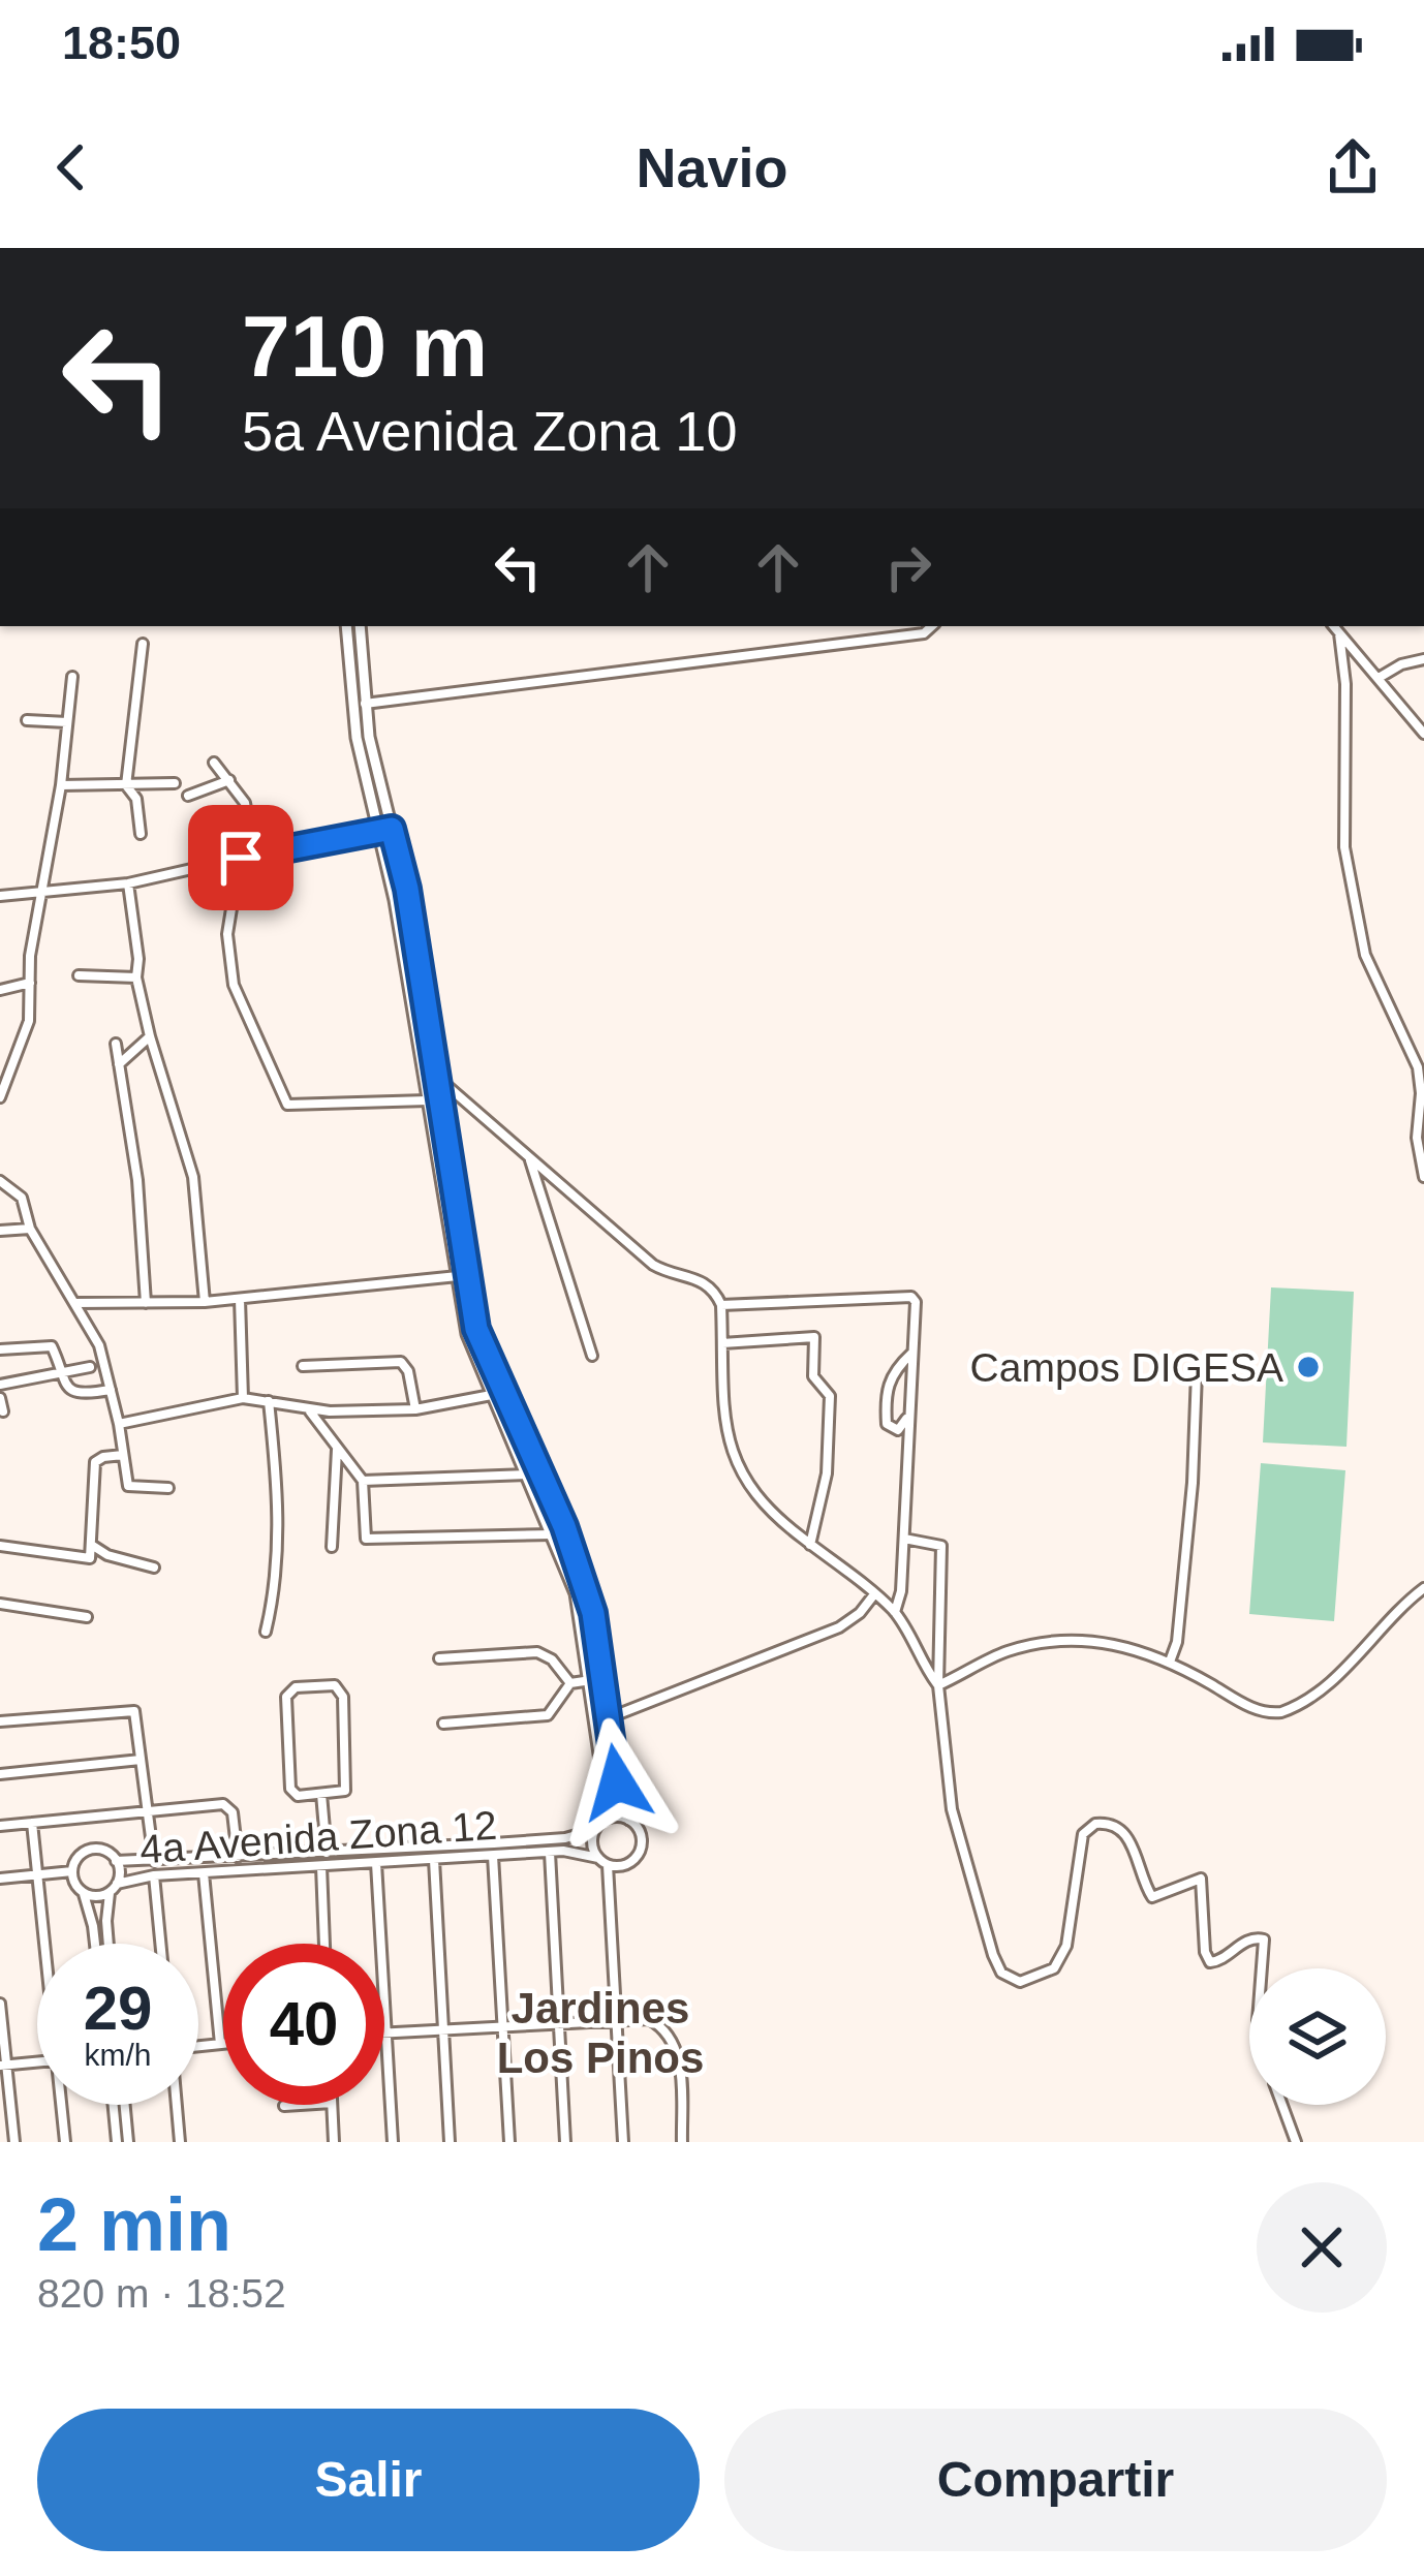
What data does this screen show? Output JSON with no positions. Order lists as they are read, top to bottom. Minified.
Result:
{"streets":{"street":["4a Avenida Zona 12"]},"districts":["Jardines Los Pinos"],"places":["Campos DIGESA"],"page":{"status":"18:50","header":"Navio","turn":["710 m","5a Avenida Zona 10"],"speed":"29 km/h","limit":"40","heading":["2 min","820 m · 18:52"],"buttons":["Salir","Compartir"]}}
